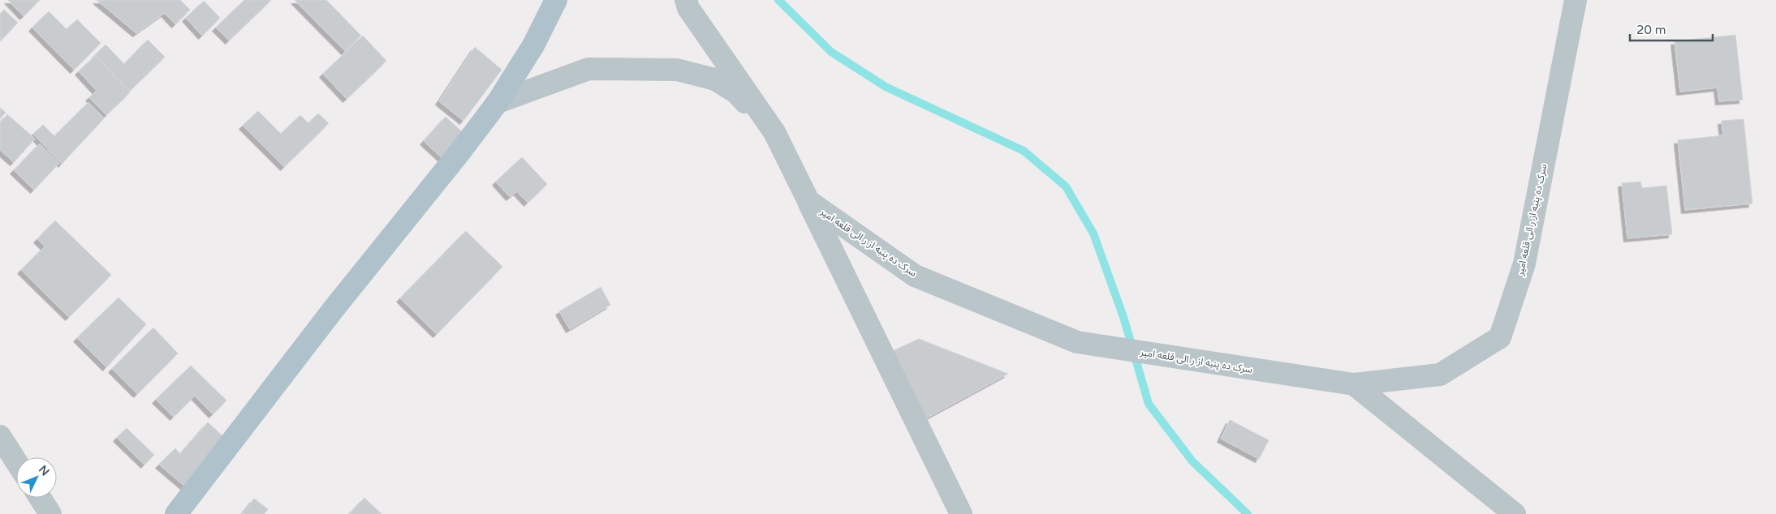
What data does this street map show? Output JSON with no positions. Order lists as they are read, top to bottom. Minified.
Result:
{"streets":{"street":["سرک ده پنبه از ر الی قلعه امیر"]},"scale_bar":"20 m","north":"top right"}
